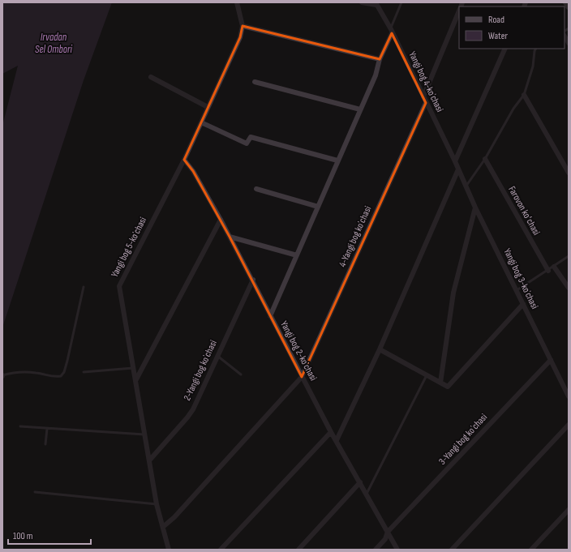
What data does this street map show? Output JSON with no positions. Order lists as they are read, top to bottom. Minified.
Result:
{"streets":{"street":["Yangi bog 4-koʼchasi","Farovon koʻchasi","4-Yangi bog koʼchasi","Yangi bog 5-koʼchasi","Yangi bog 3-koʼchasi","Yangi bog 2-koʼchasi","2-Yangi bog koʼchasi","3-Yangi bog koʼchasi"]},"crossings":[["Yangi bog 4-koʼchasi","4-Yangi bog koʼchasi"],["Yangi bog 4-koʼchasi","Yangi bog 3-koʼchasi"],["4-Yangi bog koʼchasi","Yangi bog 2-koʼchasi"],["Yangi bog 5-koʼchasi","Yangi bog 2-koʼchasi"],["Yangi bog 5-koʼchasi","2-Yangi bog koʼchasi"],["Yangi bog 3-koʼchasi","3-Yangi bog koʼchasi"],["Yangi bog 2-koʼchasi","2-Yangi bog koʼchasi"],["Yangi bog 2-koʼchasi","3-Yangi bog koʼchasi"]],"water":["Irvadan Sel Ombori"],"legend":["Road","Water"],"scale_bar":"100 m"}
